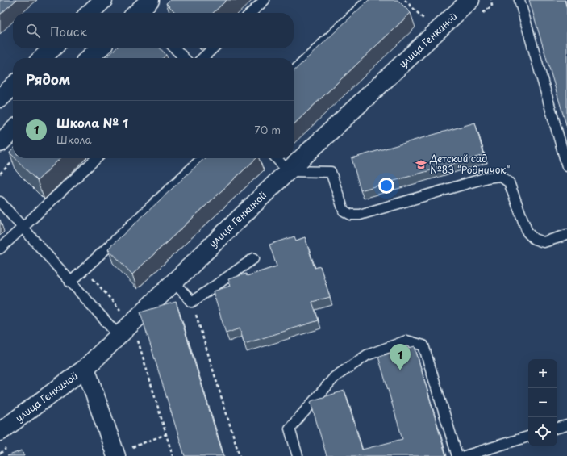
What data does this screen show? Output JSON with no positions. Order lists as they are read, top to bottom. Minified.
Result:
{"streets":{"street":["улица Генкиной"]},"places":{"school or university":["Детский сад №83 \"Родничок\""]},"page":{"search":"Поиск","heading":"Рядом","list":[{"mark":"1","name":"Школа № 1","note":"Школа","value":"70 m"}],"pins":"1","map_buttons":["+","−"]}}
